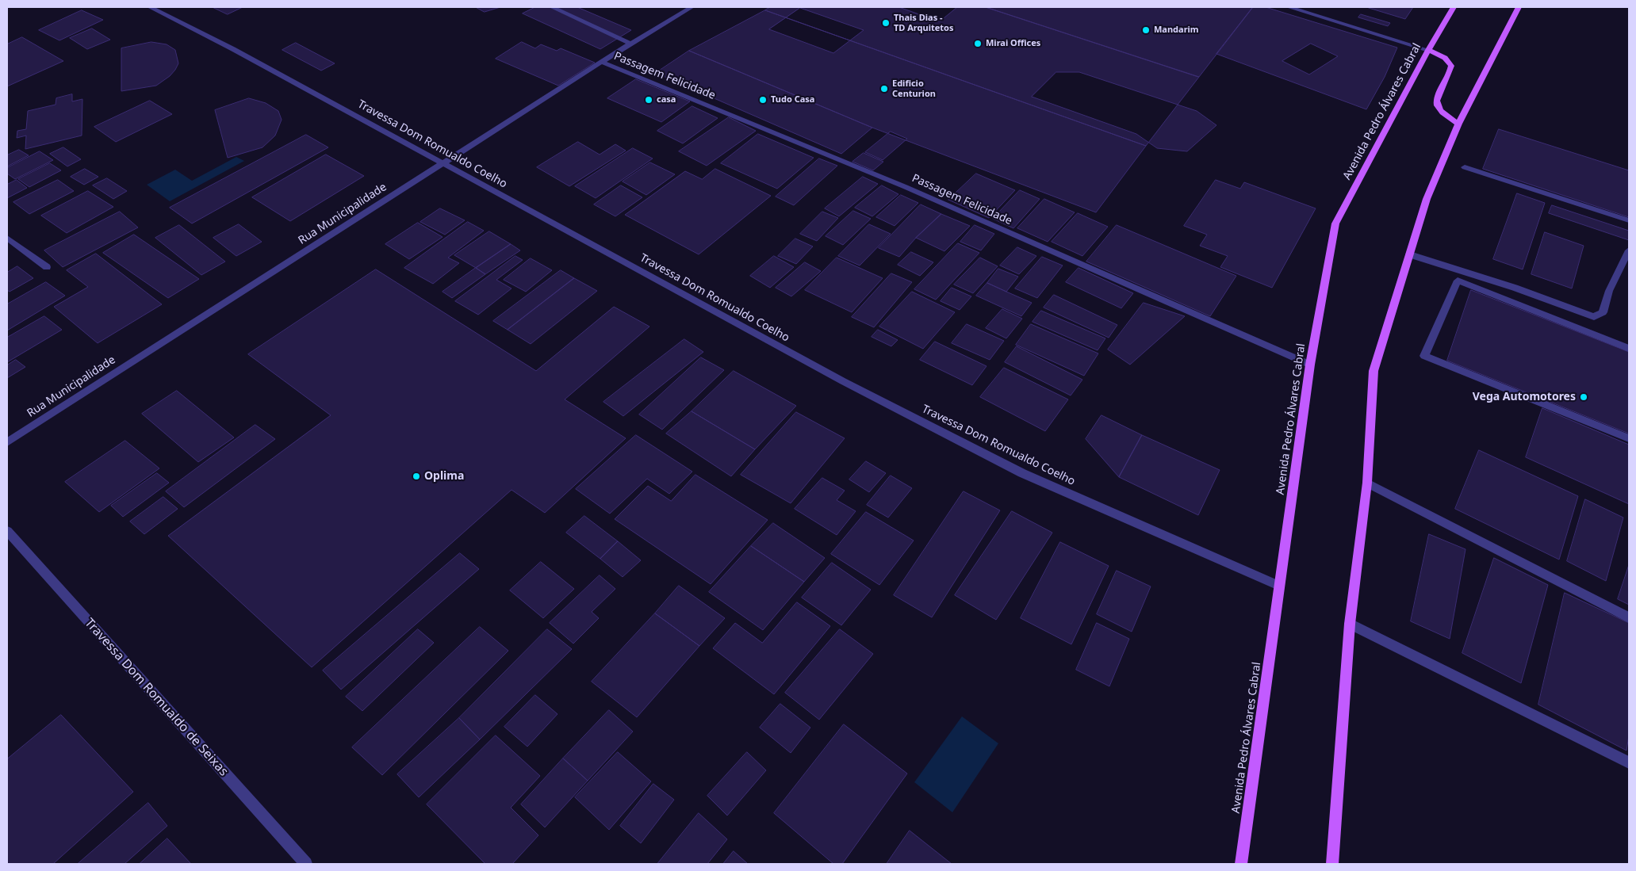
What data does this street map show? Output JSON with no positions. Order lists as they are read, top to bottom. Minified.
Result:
{"streets":{"main road":["Avenida Pedro Álvares Cabral"],"street":["Passagem Felicidade","Travessa Dom Romualdo Coelho","Rua Municipalidade","Travessa Dom Romualdo de Seixas"]},"crossings":[["Passagem Felicidade","Avenida Pedro Álvares Cabral"],["Passagem Felicidade","Rua Municipalidade"],["Avenida Pedro Álvares Cabral","Travessa Dom Romualdo Coelho"],["Travessa Dom Romualdo Coelho","Rua Municipalidade"]],"places":["Thais Dias - TD Arquitetos","Mandarim","Mirai Offices","Edificio Centurion","casa","Tudo Casa","Vega Automotores","Oplima"]}
